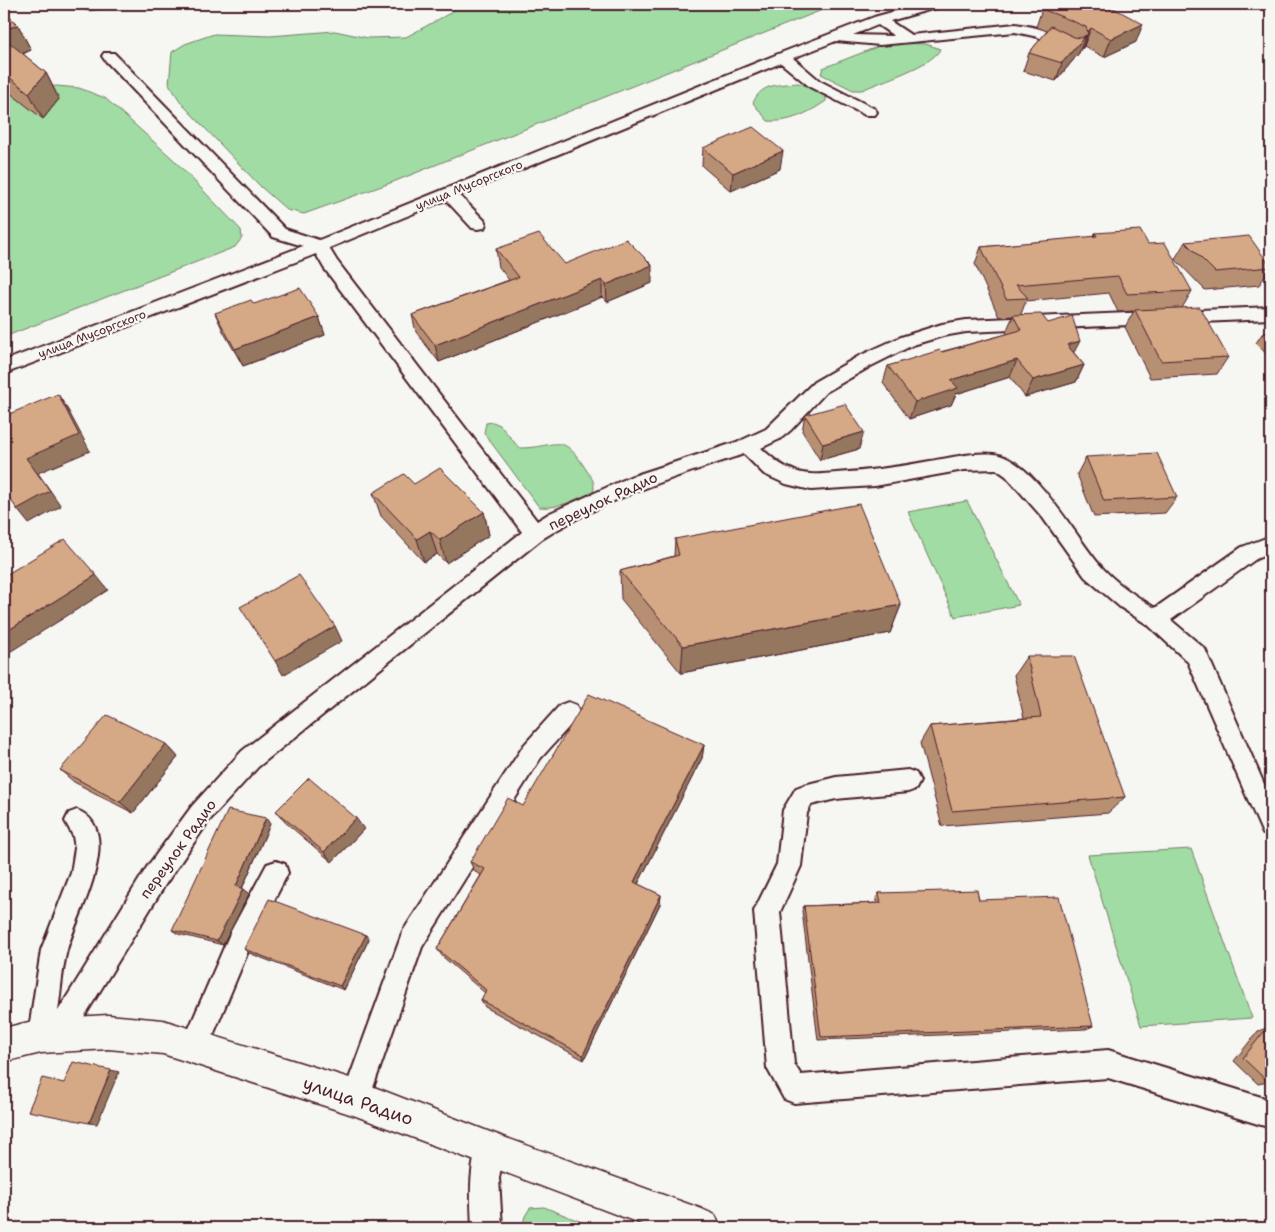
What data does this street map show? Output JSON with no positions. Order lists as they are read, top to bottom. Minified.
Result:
{"streets":{"main road":["улица Радио"],"lane":["улица Мусоргского","переулок Радио"]},"crossings":[["переулок Радио","улица Радио"]]}
